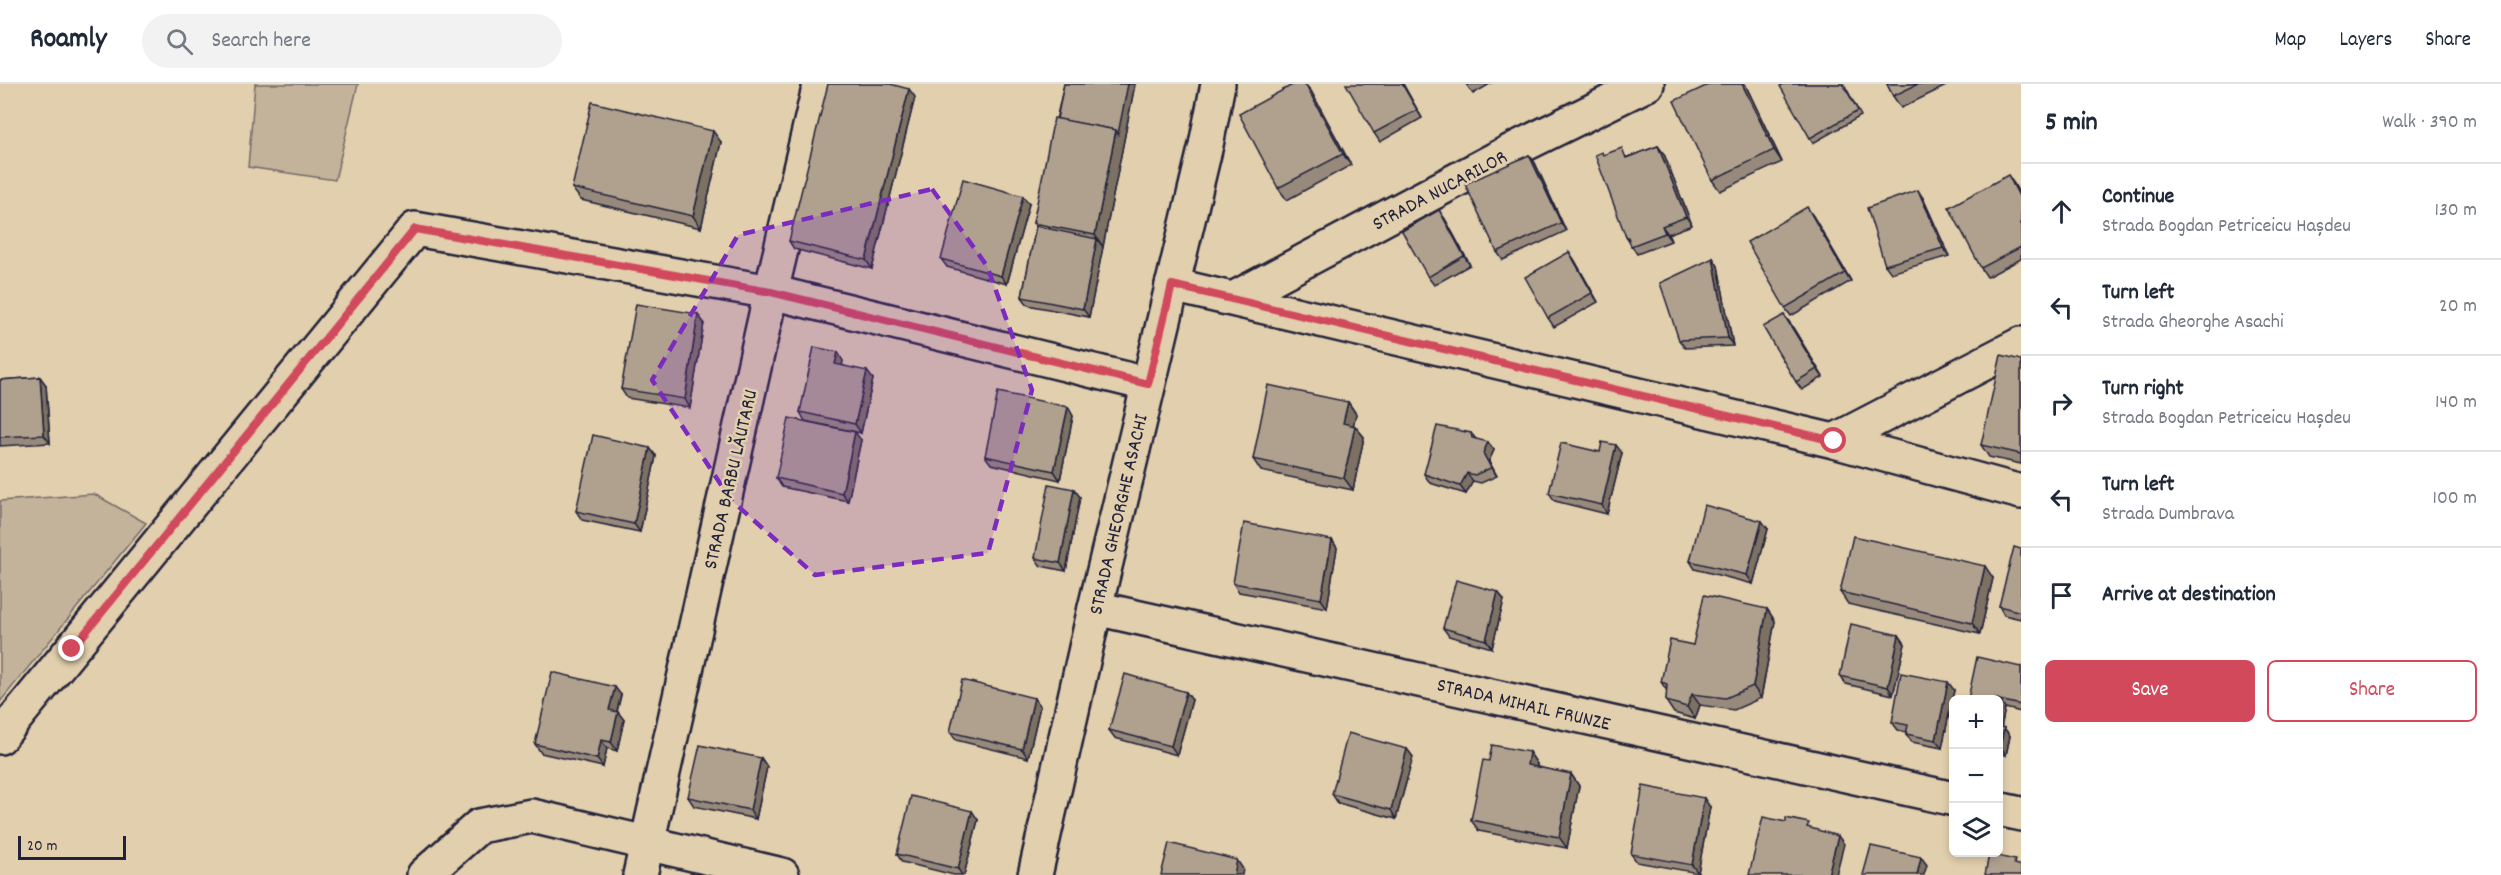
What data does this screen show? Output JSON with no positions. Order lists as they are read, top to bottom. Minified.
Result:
{"streets":{"street":["STRADA NUCARILOR","STRADA BARBU LĂUTARU","STRADA GHEORGHE ASACHI","STRADA MIHAIL FRUNZE"]},"crossings":[["STRADA GHEORGHE ASACHI","STRADA MIHAIL FRUNZE"]],"scale_bar":"20 m","page":{"header":"Roamly","search":"Search here","nav":["Map","Layers","Share"],"heading":["5 min","Walk · 390 m"],"list":[["Continue","Strada Bogdan Petriceicu Hașdeu","130 m"],["Turn left","Strada Gheorghe Asachi","20 m"],["Turn right","Strada Bogdan Petriceicu Hașdeu","140 m"],["Turn left","Strada Dumbrava","100 m"],"Arrive at destination"],"buttons":["Save","Share"],"map_buttons":["+","−"],"scale":"20 m"}}
